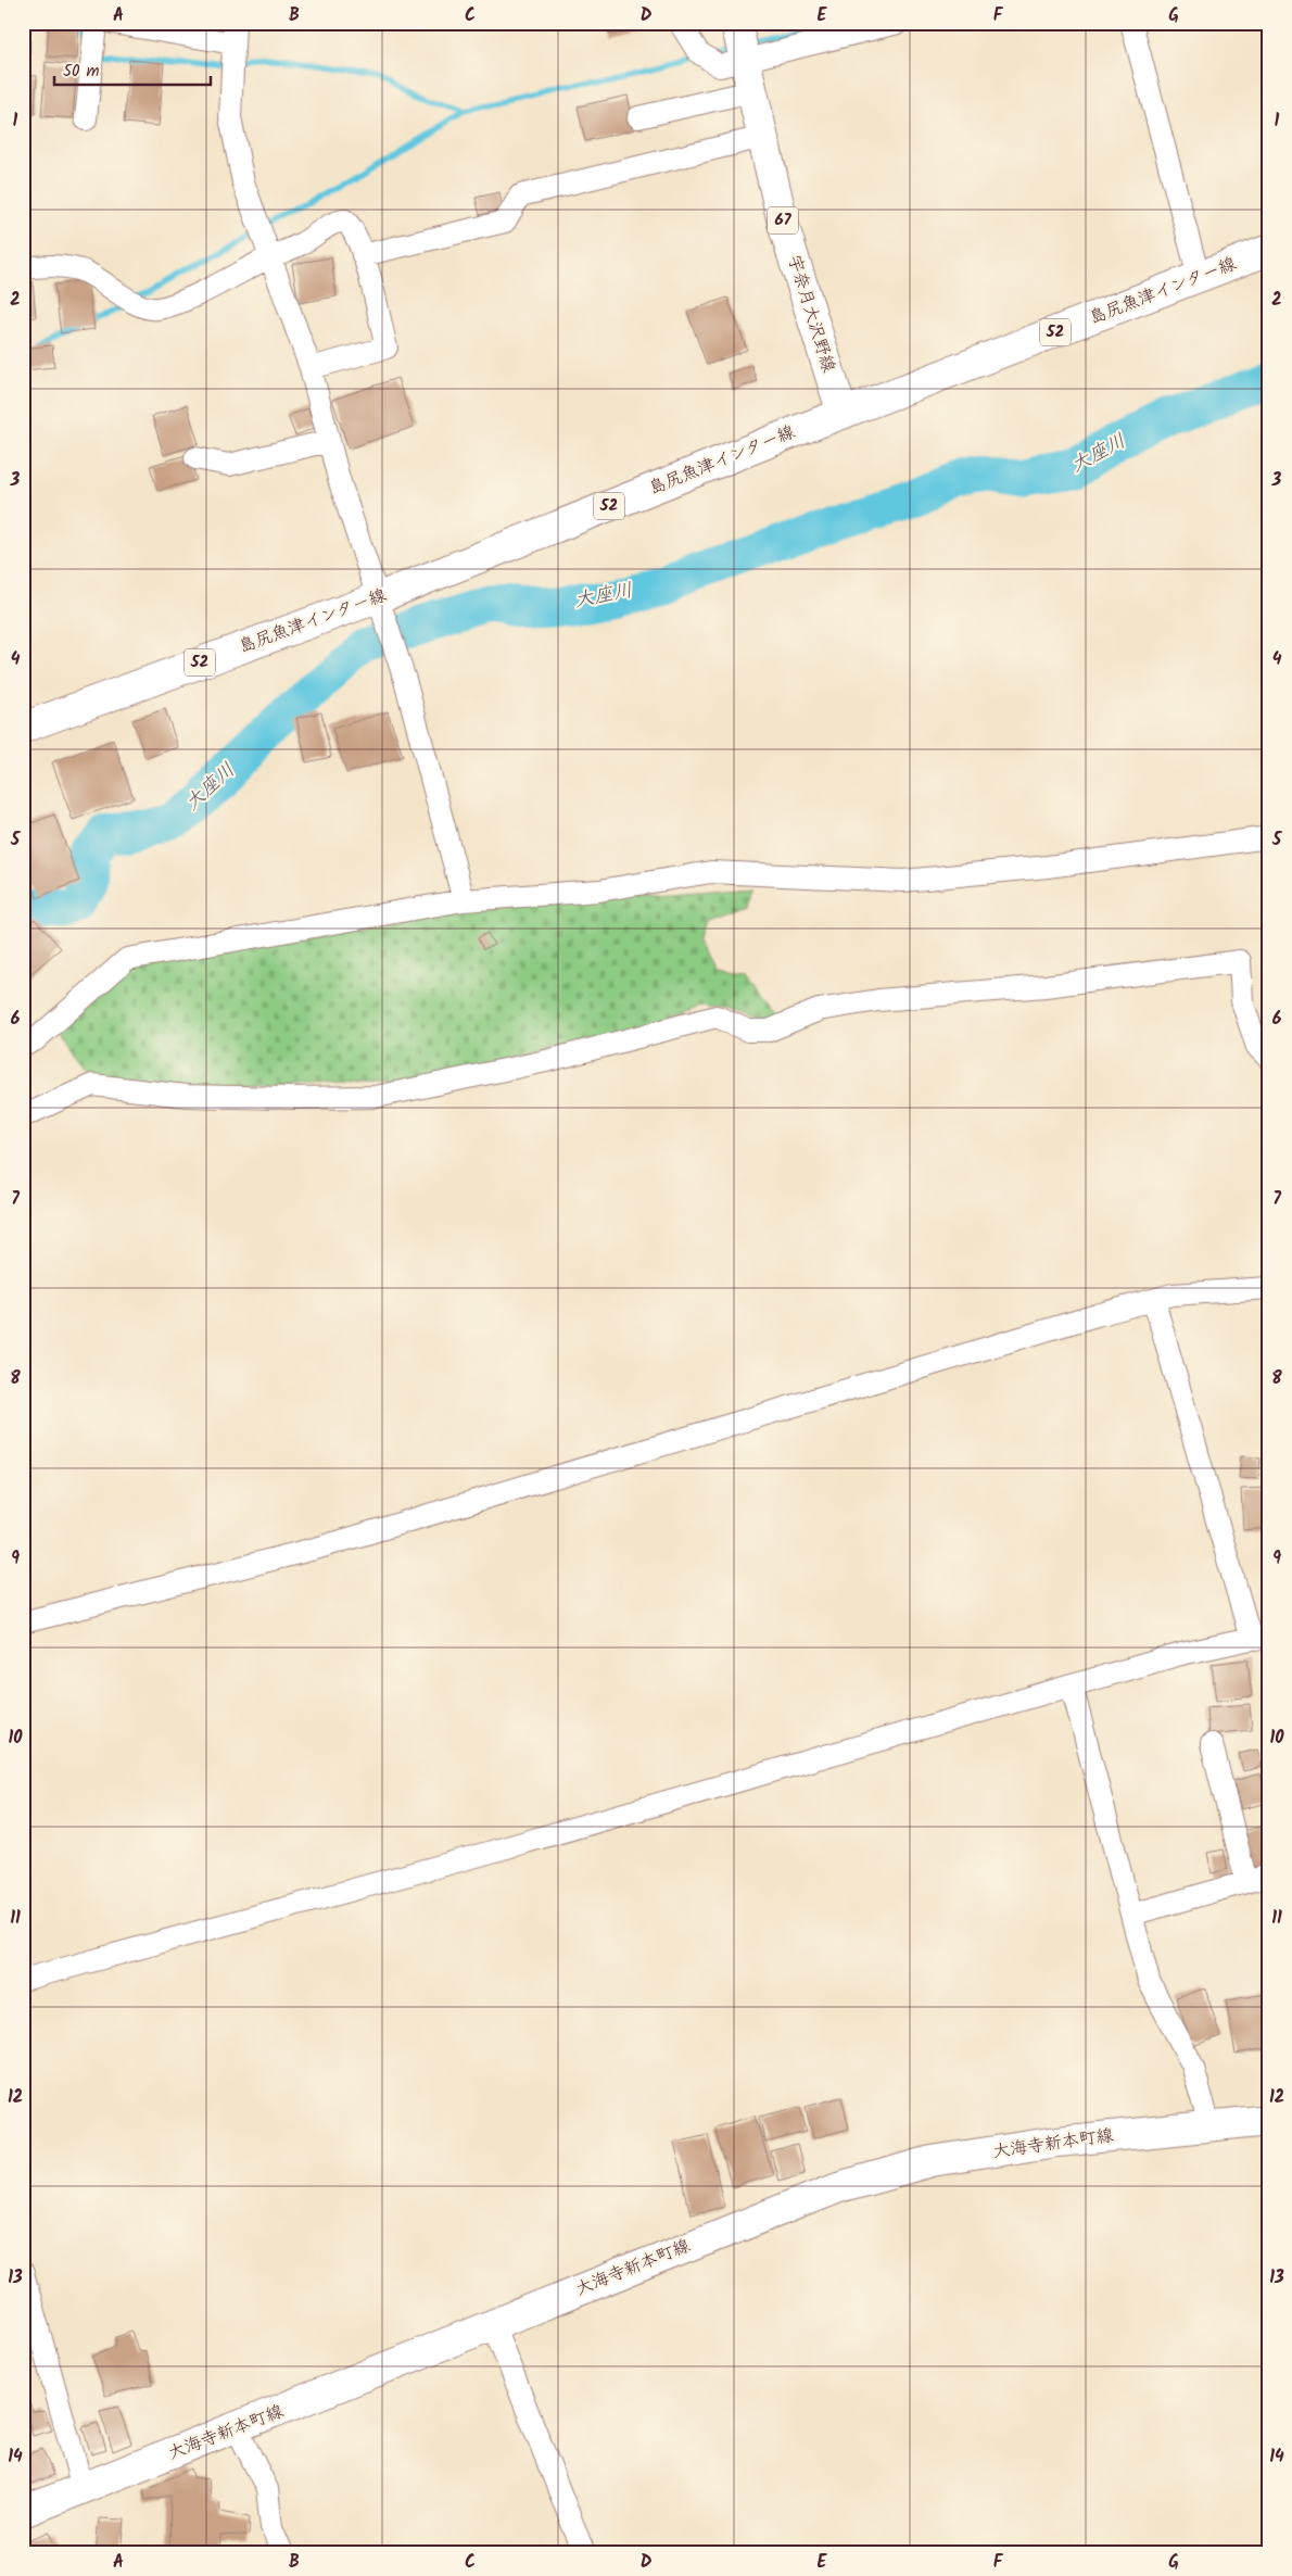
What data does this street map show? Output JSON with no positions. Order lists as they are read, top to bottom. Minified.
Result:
{"streets":{"main road":["67","島尻魚津インター線","宇奈月大沢野線","52","大海寺新本町線"]},"crossings":[["島尻魚津インター線","宇奈月大沢野線"]],"water":["大座川"],"scale_bar":"50 m","grid":{"columns":["A","B","C","D","E","F","G"],"rows":["1","2","3","4","5","6","7","8","9","10","11","12","13","14"]}}
